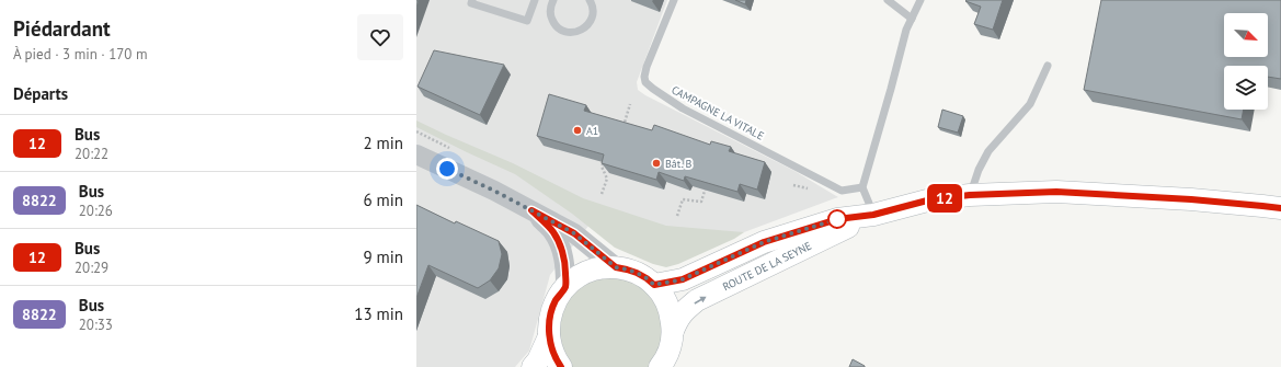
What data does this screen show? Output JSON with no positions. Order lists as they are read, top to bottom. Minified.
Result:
{"streets":{"main road":["ROUTE DE LA SEYNE"],"lane":["CAMPAGNE LA VITALE"]},"places":["A1","Bât. B"],"lines":["bus line 12"],"north":"bottom right","page":{"heading":[["Piédardant","À pied · 3 min · 170 m"],"Départs"],"on_map":"12","list":[{"mark":"12","name":"Bus","note":"20:22","value":"2 min"},{"mark":"8822","name":"Bus","note":"20:26","value":"6 min"},{"mark":"12","name":"Bus","note":"20:29","value":"9 min"},{"mark":"8822","name":"Bus","note":"20:33","value":"13 min"}]}}
